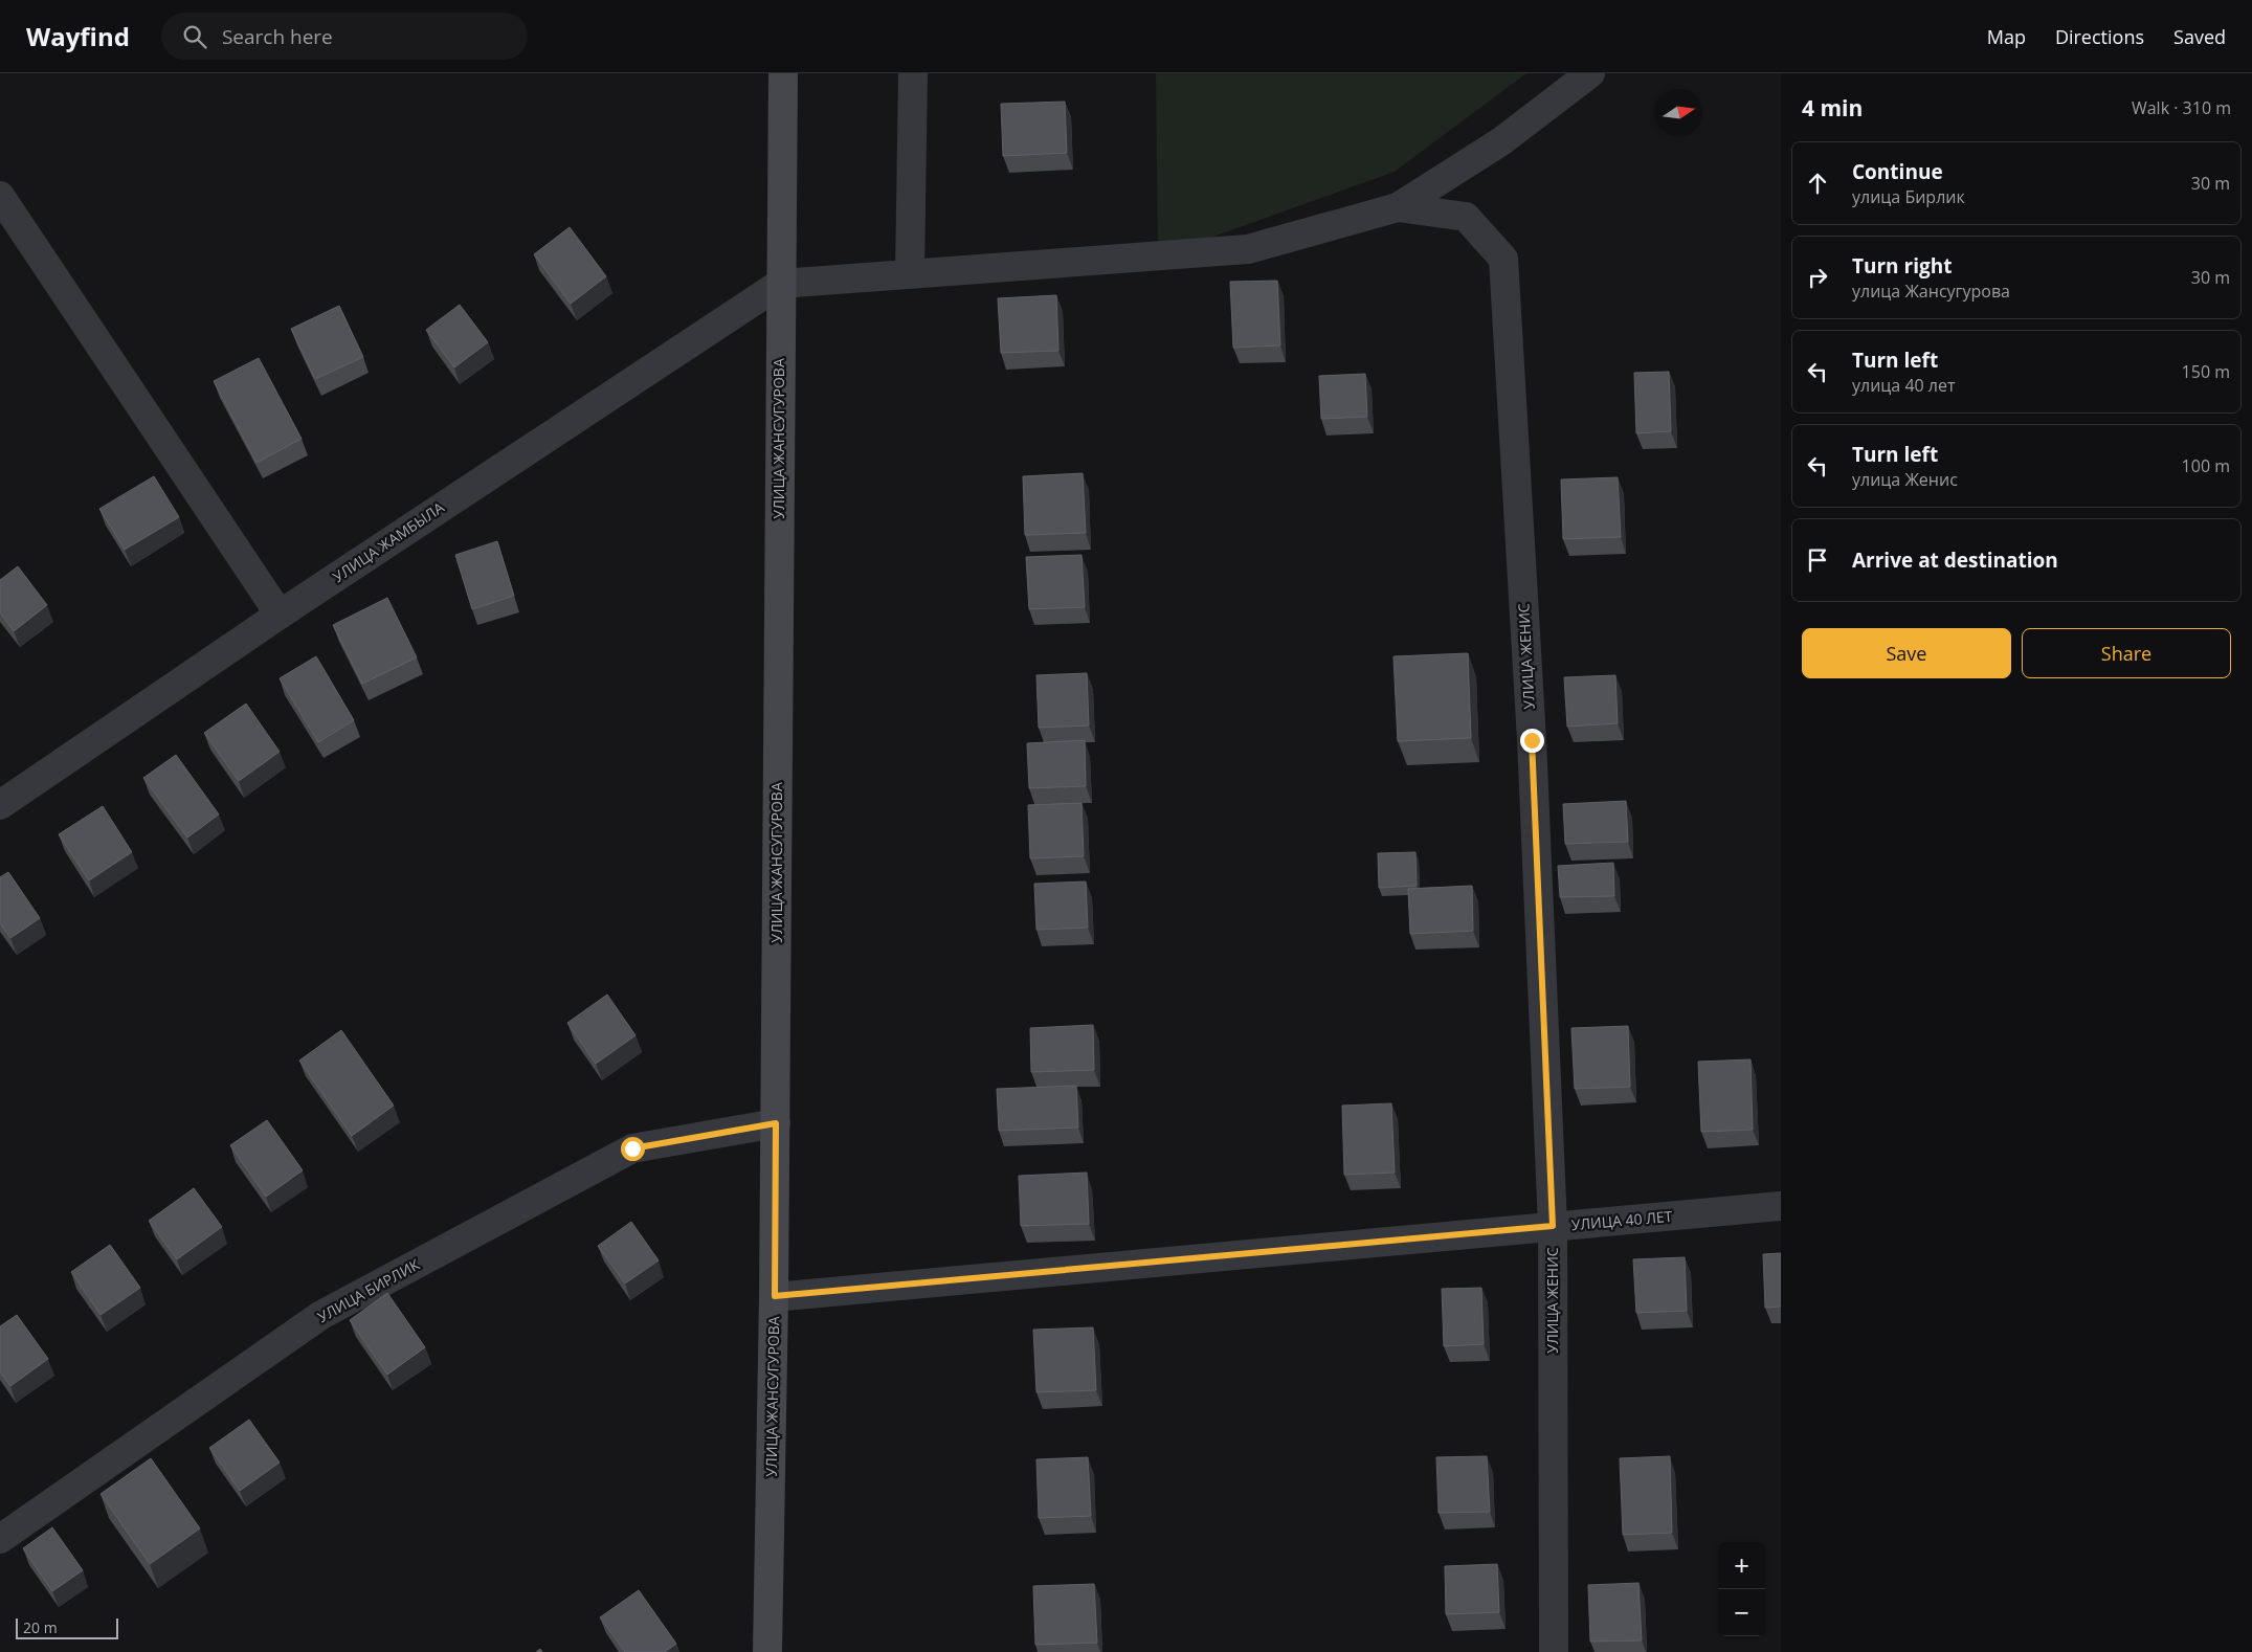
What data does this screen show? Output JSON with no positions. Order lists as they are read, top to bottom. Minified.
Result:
{"streets":{"main road":["УЛИЦА ЖАНСУГУРОВА"],"street":["УЛИЦА ЖАМБЫЛА","УЛИЦА ЖЕНИС","УЛИЦА 40 ЛЕТ","УЛИЦА БИРЛИК"]},"crossings":[["УЛИЦА ЖАНСУГУРОВА","УЛИЦА ЖАМБЫЛА"],["УЛИЦА ЖАНСУГУРОВА","УЛИЦА 40 ЛЕТ"],["УЛИЦА ЖАНСУГУРОВА","УЛИЦА БИРЛИК"],["УЛИЦА ЖЕНИС","УЛИЦА 40 ЛЕТ"]],"scale_bar":"20 m","north":"right","page":{"header":"Wayfind","search":"Search here","nav":["Map","Directions","Saved"],"heading":["4 min","Walk · 310 m"],"list":[["Continue","улица Бирлик","30 m"],["Turn right","улица Жансугурова","30 m"],["Turn left","улица 40 лет","150 m"],["Turn left","улица Женис","100 m"],"Arrive at destination"],"buttons":["Save","Share"],"map_buttons":["+","−"],"scale":"20 m"}}
